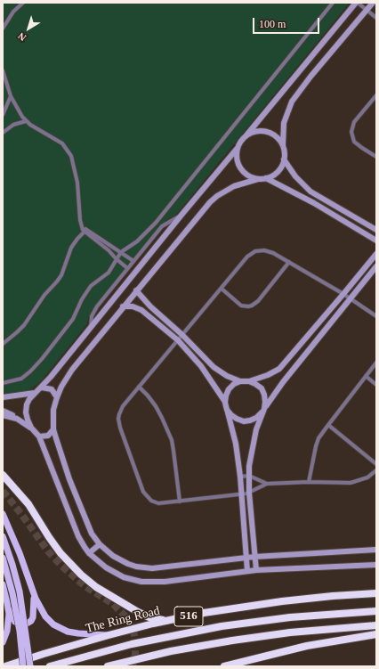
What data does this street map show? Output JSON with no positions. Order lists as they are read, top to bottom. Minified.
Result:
{"streets":{"highway":["516","The Ring Road"]},"scale_bar":"100 m","north":"bottom left"}
